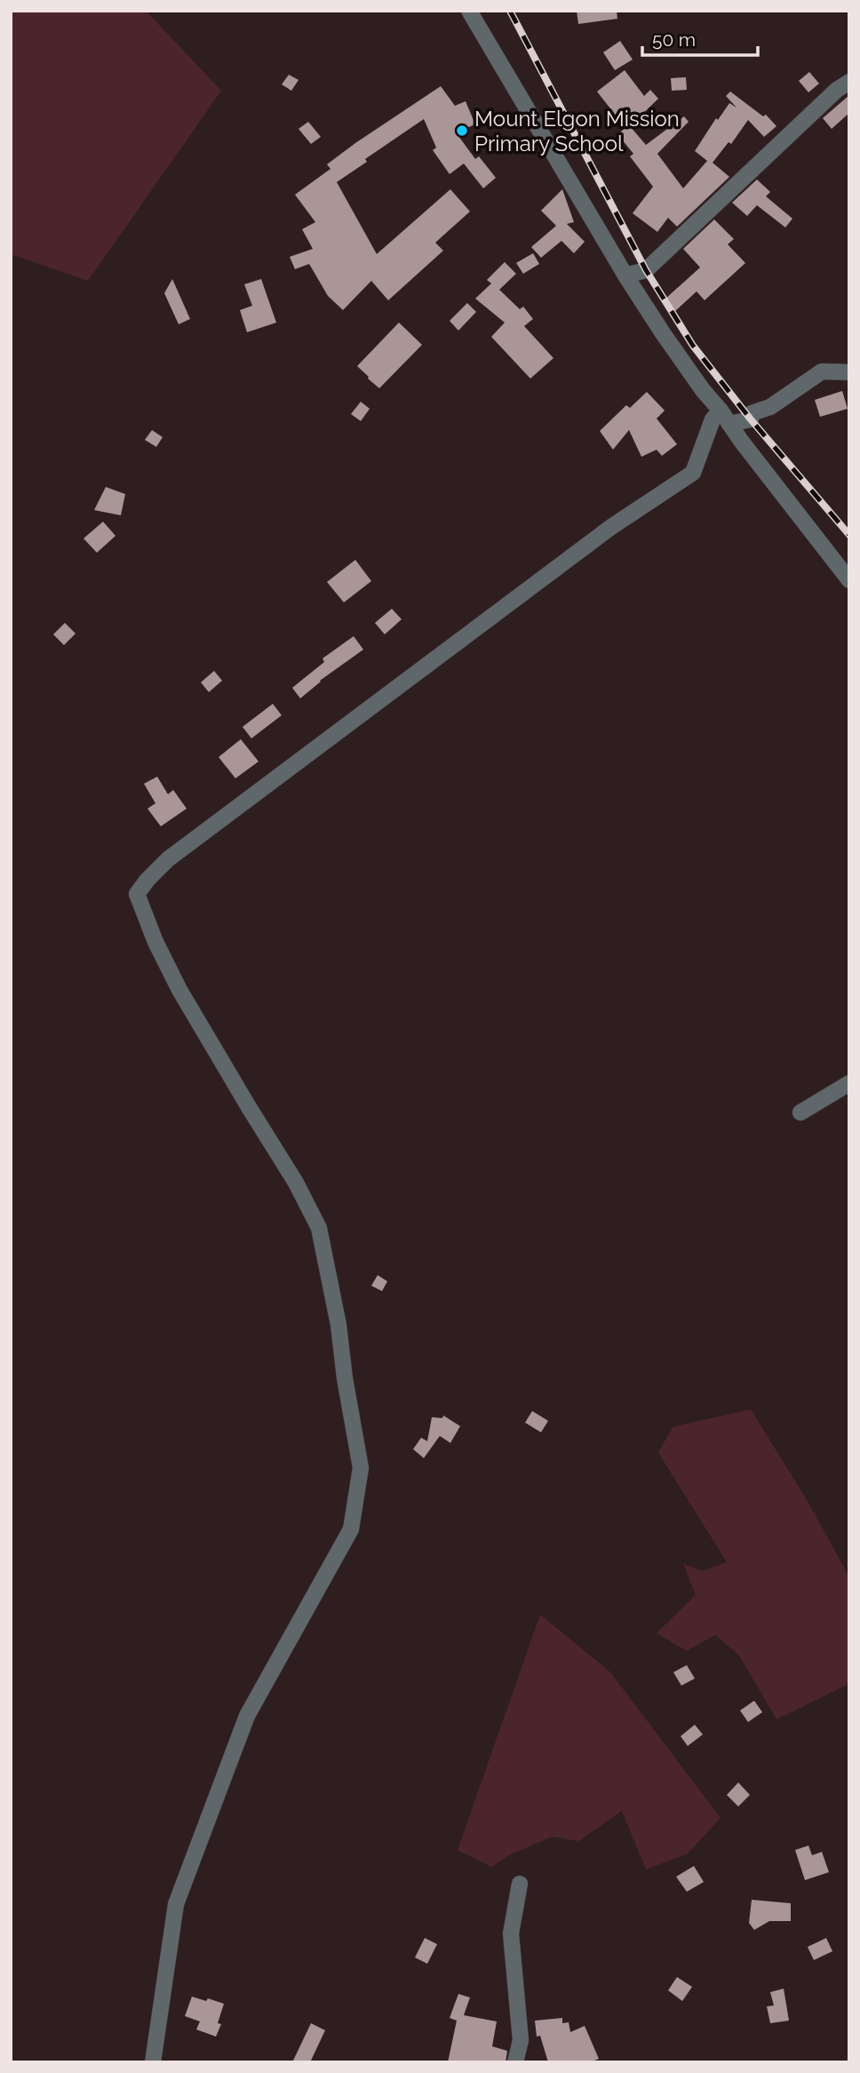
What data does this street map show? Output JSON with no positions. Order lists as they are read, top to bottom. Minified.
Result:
{"places":["Mount Elgon Mission Primary School"],"scale_bar":"50 m"}
